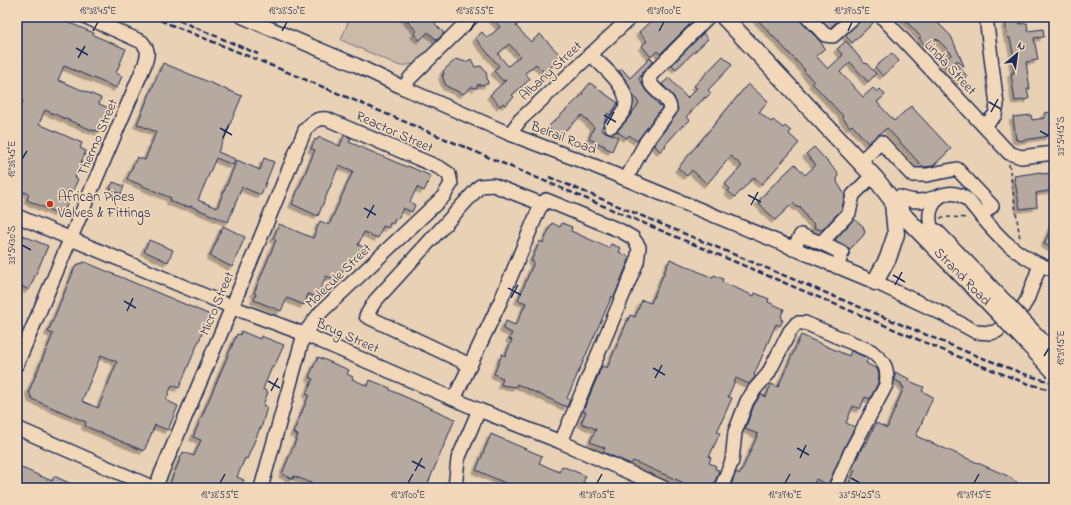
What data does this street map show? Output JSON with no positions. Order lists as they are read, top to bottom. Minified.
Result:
{"streets":{"main road":["Strand Road"],"street":["Linda Street","Albany Street","Reactor Street","Thermo Street","Belrail Road","Molecule Street","Micro Street","Brug Street"]},"crossings":[["Albany Street","Belrail Road"],["Reactor Street","Molecule Street"],["Reactor Street","Micro Street"],["Thermo Street","Brug Street"],["Molecule Street","Brug Street"],["Micro Street","Brug Street"]],"places":["African Pipes Valves & Fittings"],"north":"top right","coordinates":["18°38'45\"E","18°38'50\"E","18°38'55\"E","18°39'00\"E","18°39'05\"E","33°54'15\"S","33°54'30\"S","18°39'15\"E","18°39'10\"E","33°54'25\"S"]}
